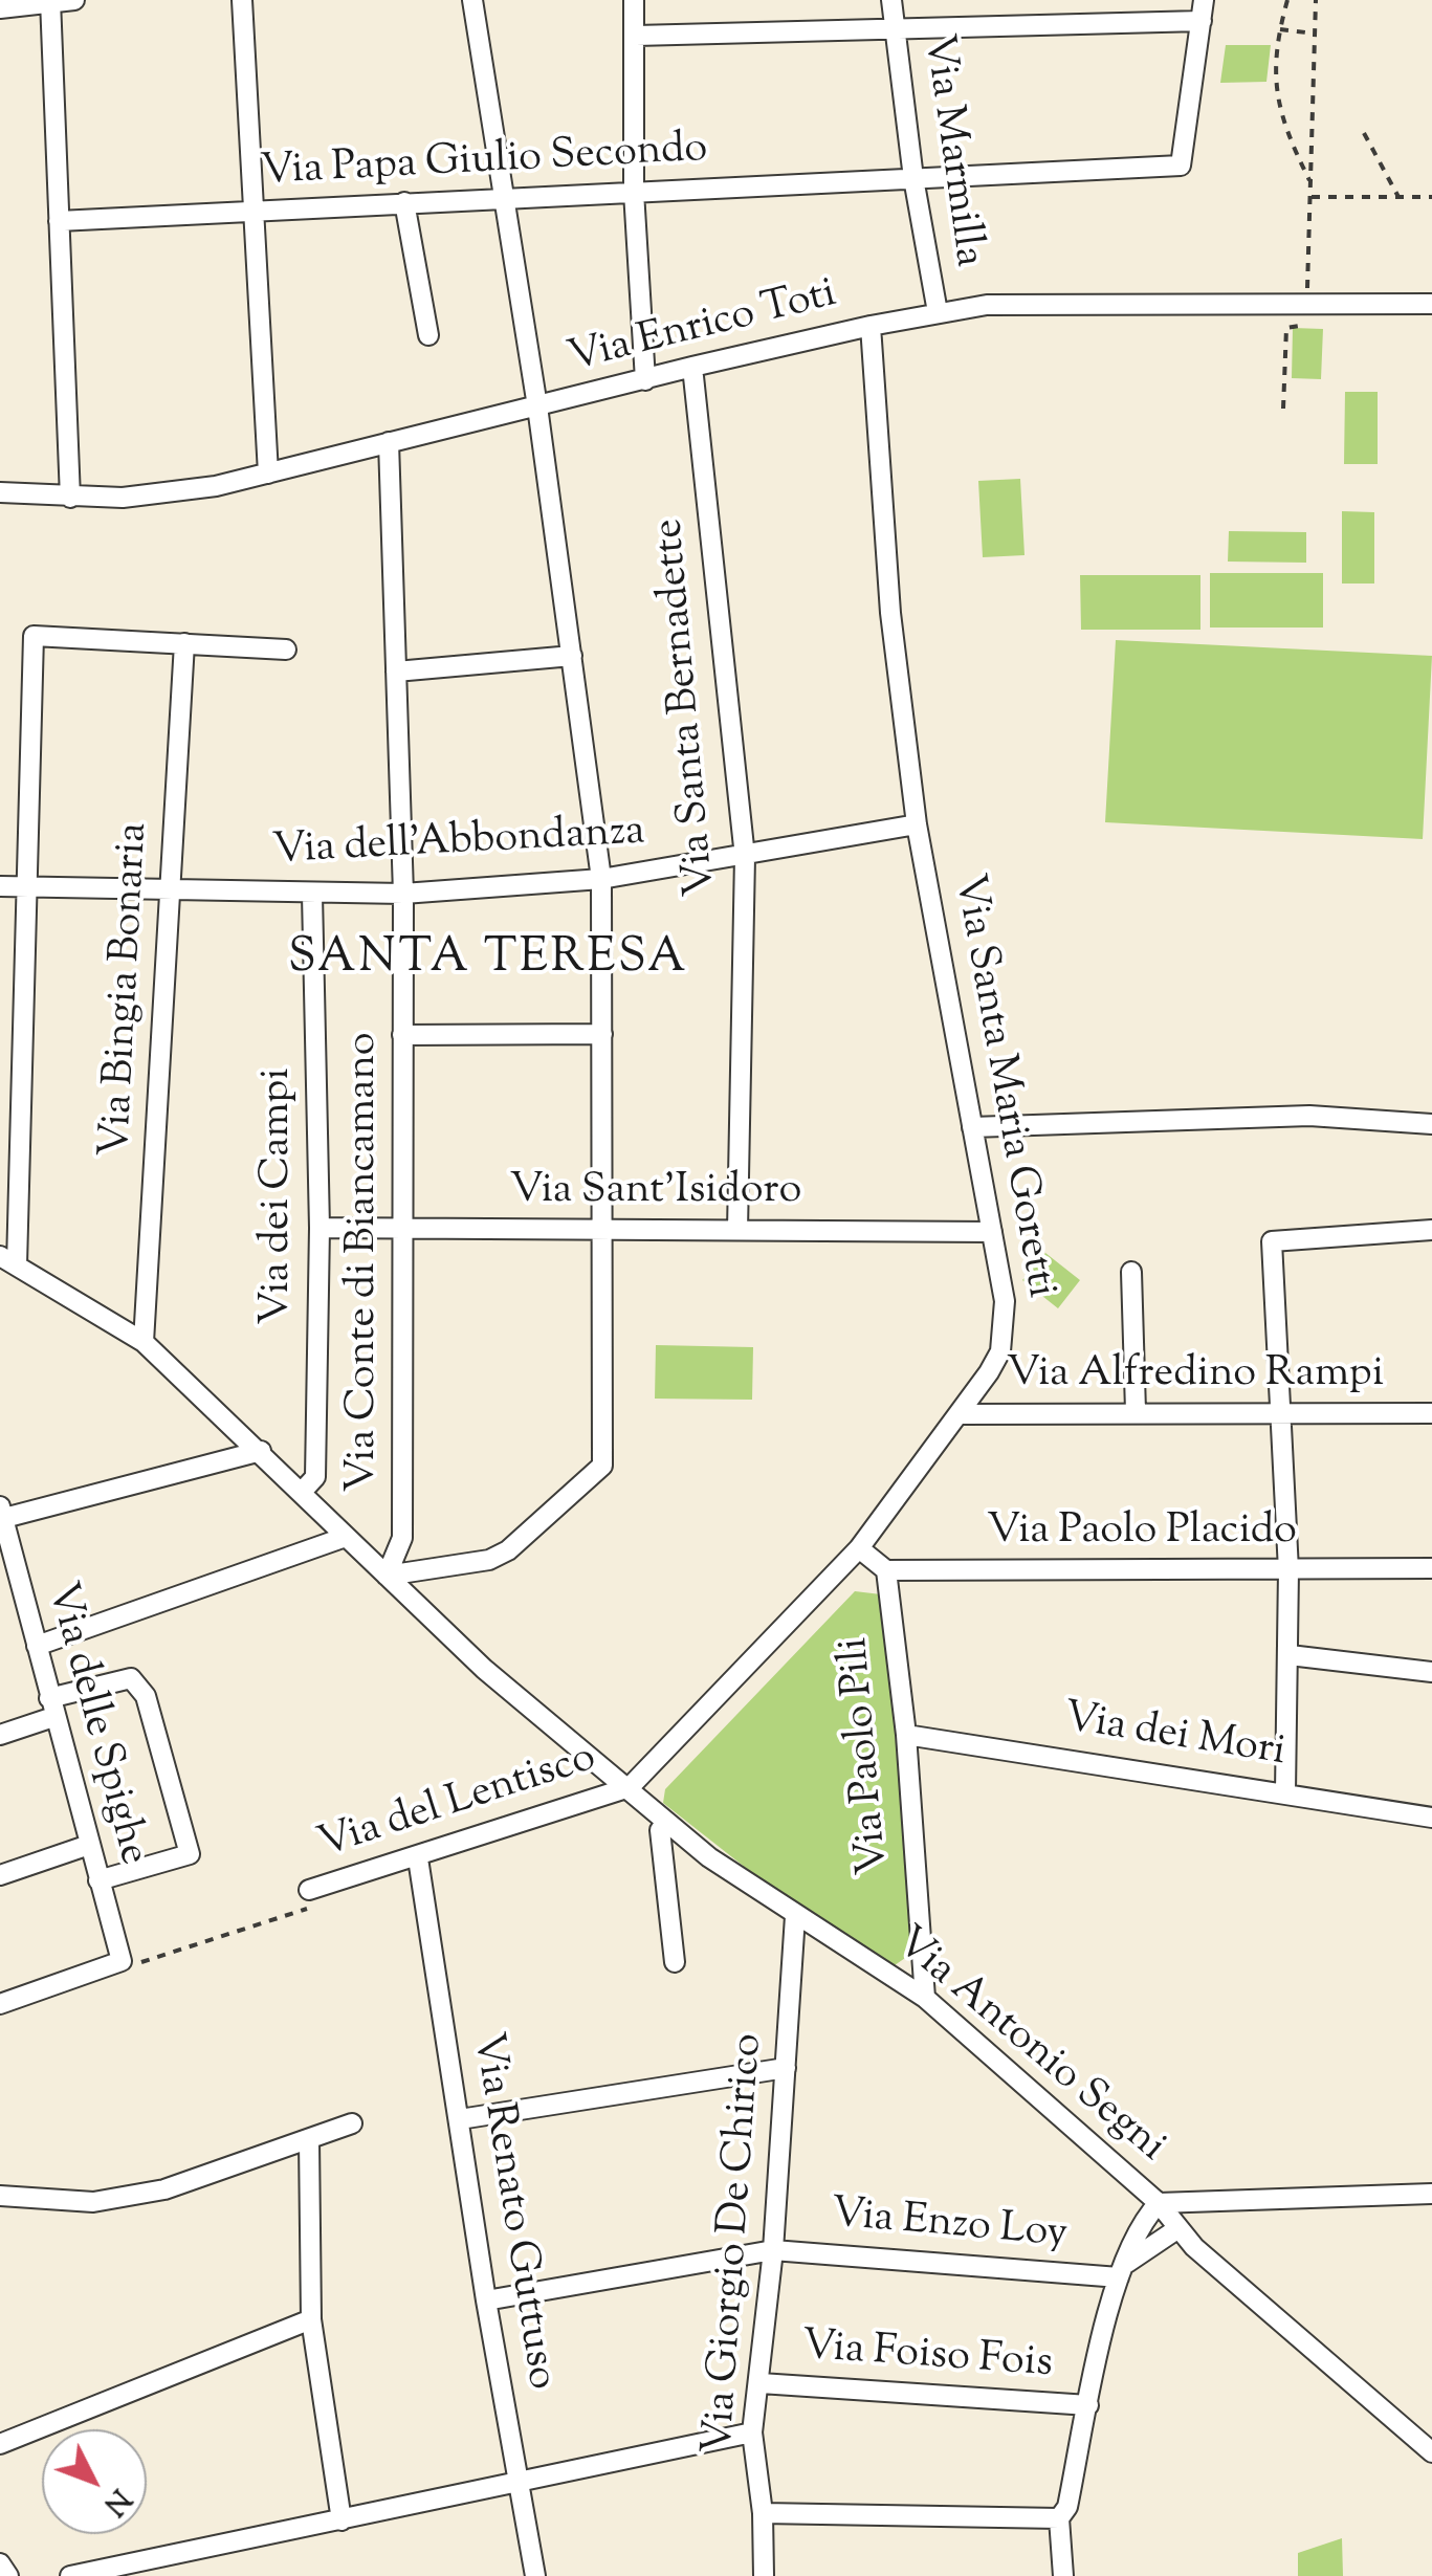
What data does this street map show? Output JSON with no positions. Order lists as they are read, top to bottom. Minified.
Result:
{"streets":{"street":["Via Marmilla","Via Papa Giulio Secondo","Via Enrico Toti","Via Santa Bernadette","Via dell'Abbondanza","Via Bingia Bonaria","Via Santa Maria Goretti","Via Sant'Isidoro","Via dei Campi","Via Conte di Biancamano","Via Alfredino Rampi","Via Paolo Placido","Via delle Spighe","Via dei Mori","Via Paolo Pili","Via del Lentisco","Via Antonio Segni","Via Renato Guttuso","Via Enzo Loy","Via Giorgio De Chirico","Via Foiso Fois"]},"crossings":[["Via Marmilla","Via Papa Giulio Secondo"],["Via Marmilla","Via Enrico Toti"],["Via Enrico Toti","Via Santa Bernadette"],["Via Enrico Toti","Via Santa Maria Goretti"],["Via Enrico Toti","Via Conte di Biancamano"],["Via Santa Bernadette","Via dell'Abbondanza"],["Via Santa Bernadette","Via Sant'Isidoro"],["Via dell'Abbondanza","Via Bingia Bonaria"],["Via dell'Abbondanza","Via Santa Maria Goretti"],["Via dell'Abbondanza","Via dei Campi"],["Via dell'Abbondanza","Via Conte di Biancamano"],["Via Bingia Bonaria","Via Antonio Segni"],["Via Santa Maria Goretti","Via Sant'Isidoro"],["Via Santa Maria Goretti","Via Alfredino Rampi"],["Via Santa Maria Goretti","Via del Lentisco"],["Via Santa Maria Goretti","Via Antonio Segni"],["Via Sant'Isidoro","Via dei Campi"],["Via Sant'Isidoro","Via Conte di Biancamano"],["Via dei Campi","Via Antonio Segni"],["Via Conte di Biancamano","Via Antonio Segni"],["Via Paolo Placido","Via Paolo Pili"],["Via dei Mori","Via Paolo Pili"],["Via Paolo Pili","Via Antonio Segni"],["Via del Lentisco","Via Antonio Segni"],["Via del Lentisco","Via Renato Guttuso"],["Via Antonio Segni","Via Giorgio De Chirico"],["Via Renato Guttuso","Via Enzo Loy"],["Via Enzo Loy","Via Giorgio De Chirico"],["Via Giorgio De Chirico","Via Foiso Fois"]],"districts":["SANTA TERESA"],"north":"bottom right"}
